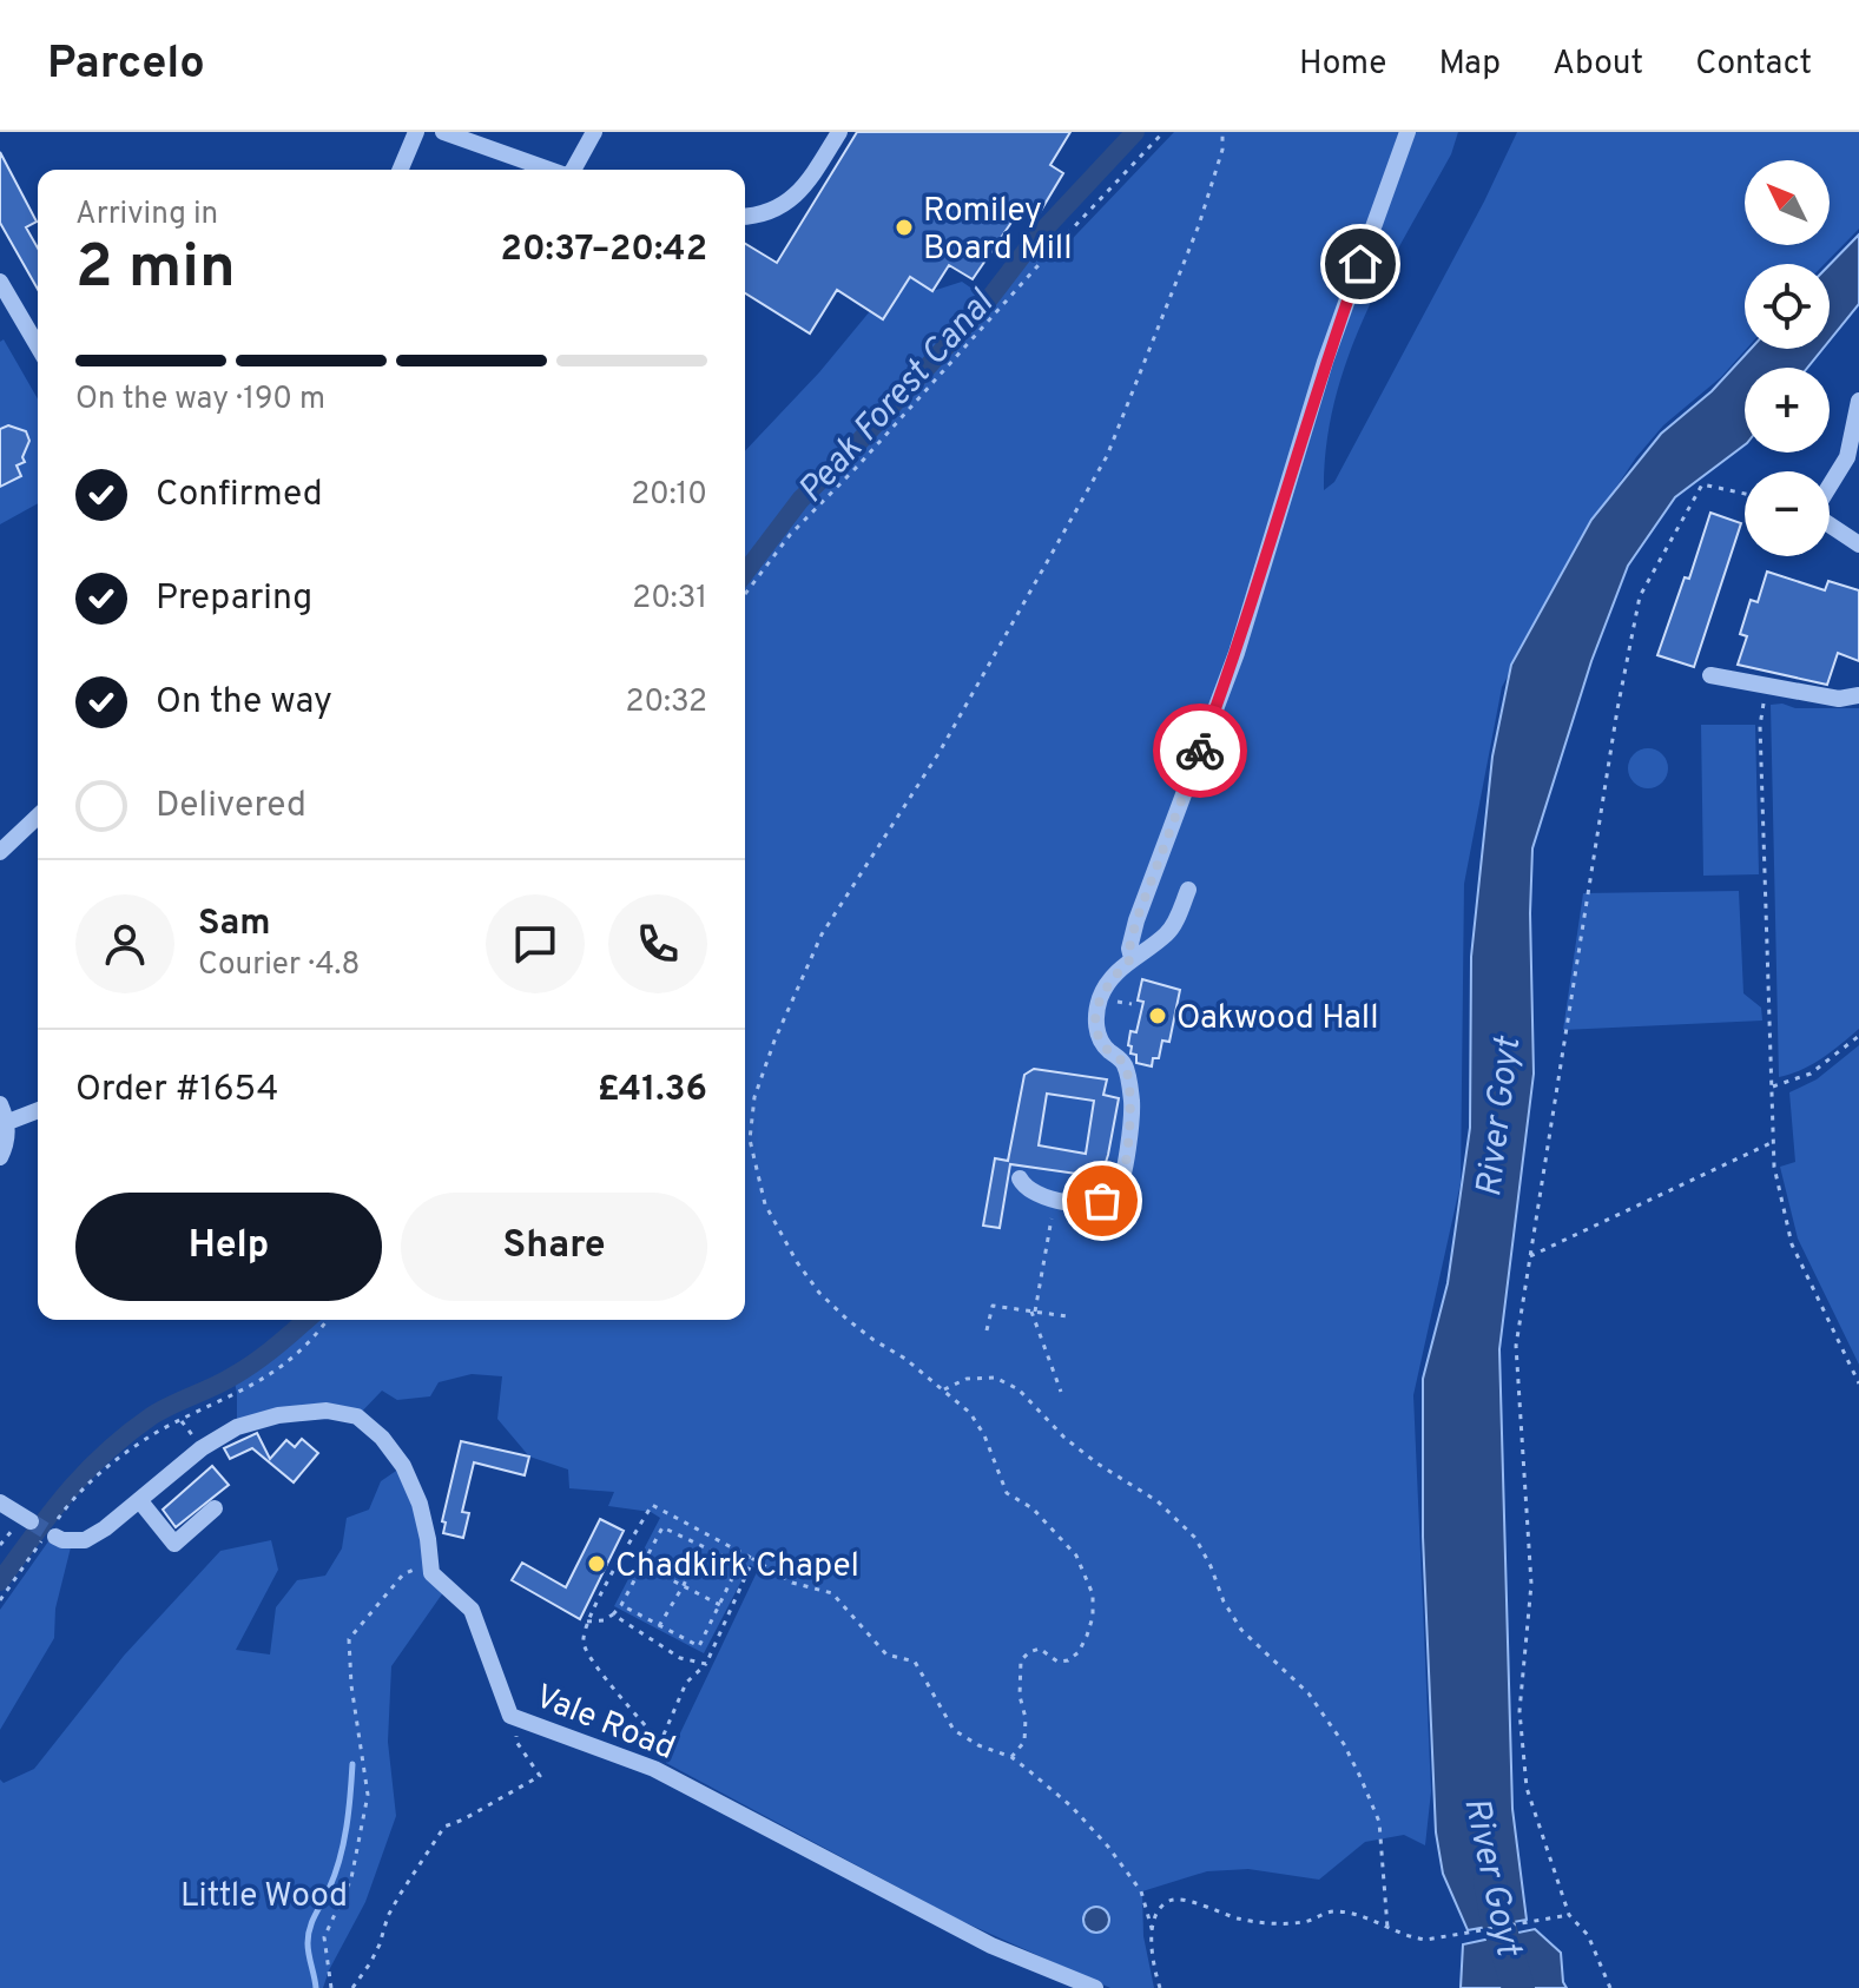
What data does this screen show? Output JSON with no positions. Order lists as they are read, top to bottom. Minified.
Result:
{"streets":{"street":["Vale Road"]},"water":["Peak Forest Canal","River Goyt"],"parks":["Little Wood"],"places":["Romiley Board Mill","Oakwood Hall","Chadkirk Chapel"],"north":"top left","page":{"header":"Parcelo","nav":["Home","Map","About","Contact"],"map_buttons":["+","−"],"heading":["2 min","Arriving in","20:37–20:42"],"panel":["Sam","Courier · 4.8","Order #1654","£41.36"],"bar":"On the way · 190 m","list":[["Confirmed","20:10"],["Preparing","20:31"],["On the way","20:32"],"Delivered"],"buttons":["Help","Share"]}}
